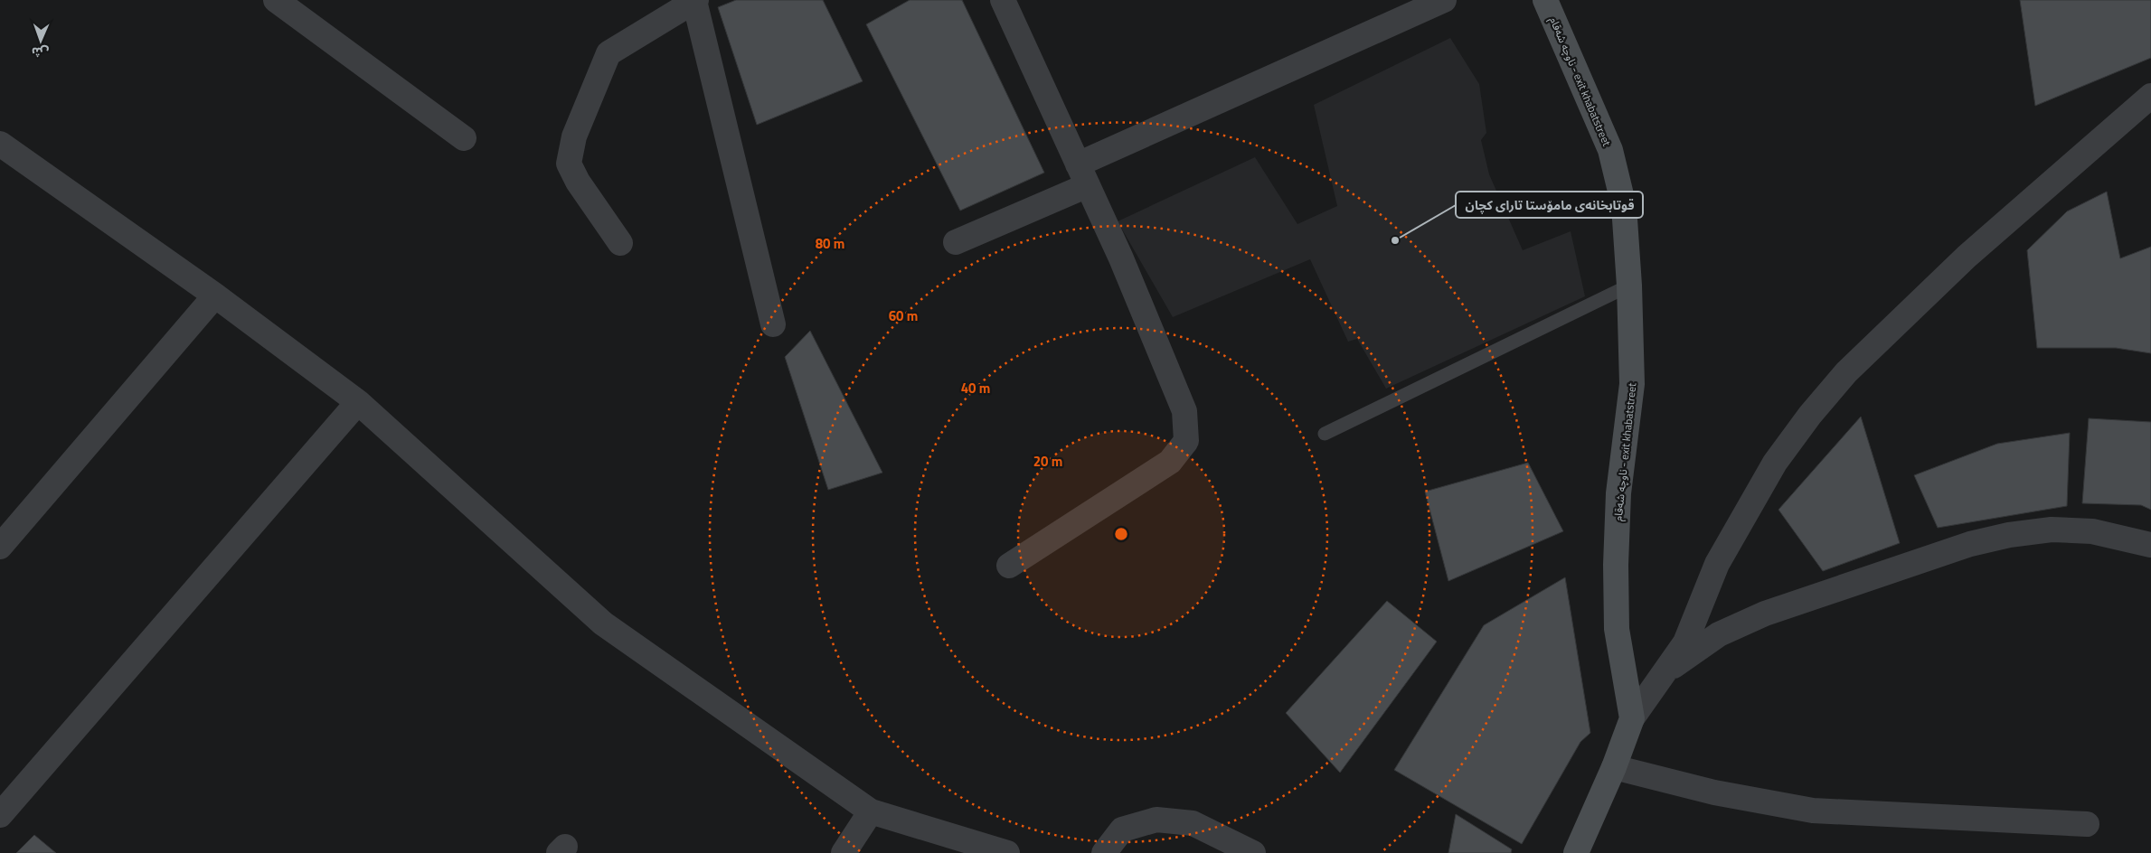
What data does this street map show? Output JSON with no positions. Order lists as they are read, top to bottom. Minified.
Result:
{"streets":{"street":["ناوچە شەقام - exit khabatstreet"]},"places":["قوتابخانەی مامۆستا تارای کچان"],"north":"bottom","rings":["80 m","60 m","40 m","20 m"]}
